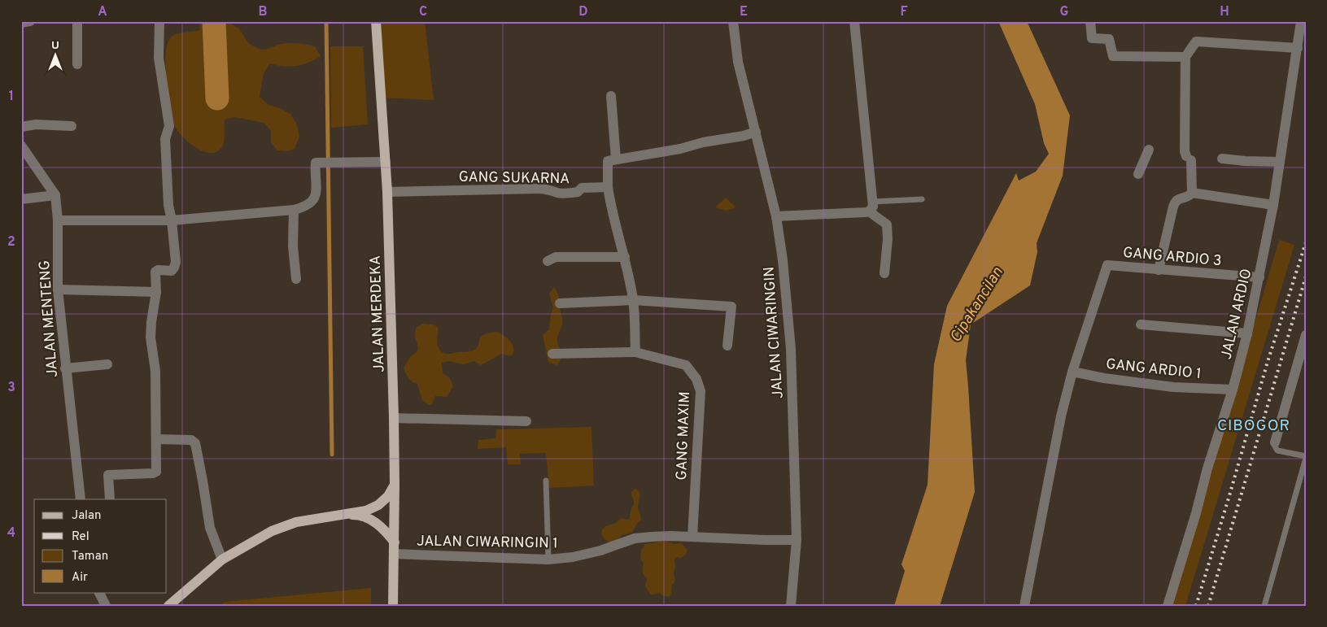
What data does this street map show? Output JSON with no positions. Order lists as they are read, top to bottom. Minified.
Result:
{"streets":{"main road":["JALAN MERDEKA"],"street":["GANG SUKARNA","GANG ARDIO 3","JALAN ARDIO","JALAN MENTENG","JALAN CIWARINGIN","GANG ARDIO 1","GANG MAXIM","JALAN CIWARINGIN 1"]},"crossings":[["GANG SUKARNA","JALAN MERDEKA"],["GANG ARDIO 3","JALAN ARDIO"],["GANG ARDIO 3","GANG ARDIO 1"],["JALAN MERDEKA","JALAN CIWARINGIN 1"],["JALAN ARDIO","GANG ARDIO 1"],["JALAN CIWARINGIN","JALAN CIWARINGIN 1"],["GANG MAXIM","JALAN CIWARINGIN 1"]],"districts":["CIBOGOR"],"water":["Cipakancilan"],"legend":["Jalan","Rel","Taman","Air"],"north":"top","grid":{"columns":["A","B","C","D","E","F","G","H"],"rows":["1","2","3","4"]}}
